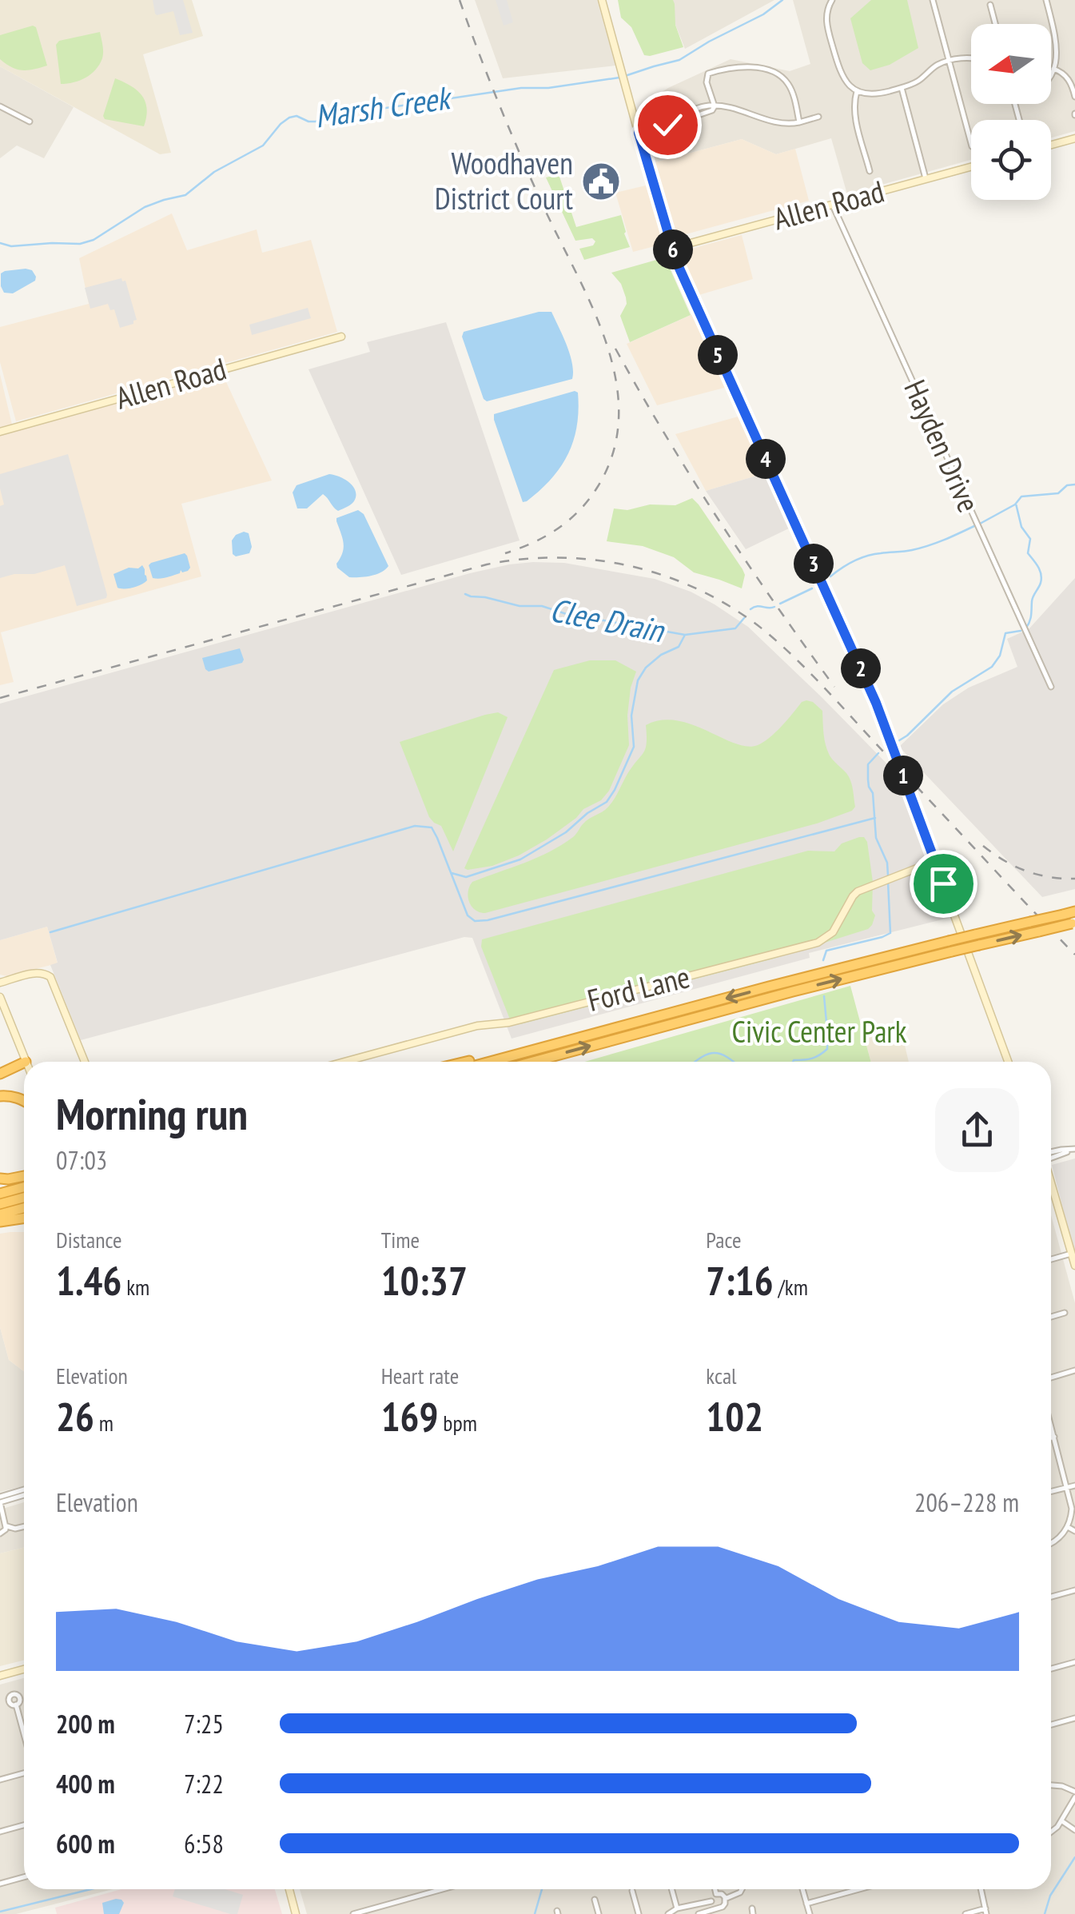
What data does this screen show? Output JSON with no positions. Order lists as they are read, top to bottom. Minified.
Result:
{"streets":{"main road":["Allen Road","Ford Lane"],"street":["Hayden Drive"]},"crossings":[["Allen Road","Hayden Drive"]],"water":["Marsh Creek","Clee Drain"],"parks":["Civic Center Park"],"places":{"public building":["Woodhaven District Court"]},"north":"left","page":{"pins":["6","5","4","3","2","1"],"heading":["Morning run","07:03"],"stats":[["Distance","1.46 km"],["Time","10:37"],["Pace","7:16 /km"],["Elevation","26 m"],["Heart rate","169 bpm"],["kcal","102"]],"chart":["Elevation","206–228 m"],"list":[{"name":"200 m","note":"7:25"},{"name":"400 m","note":"7:22"},{"name":"600 m","note":"6:58"}]}}
